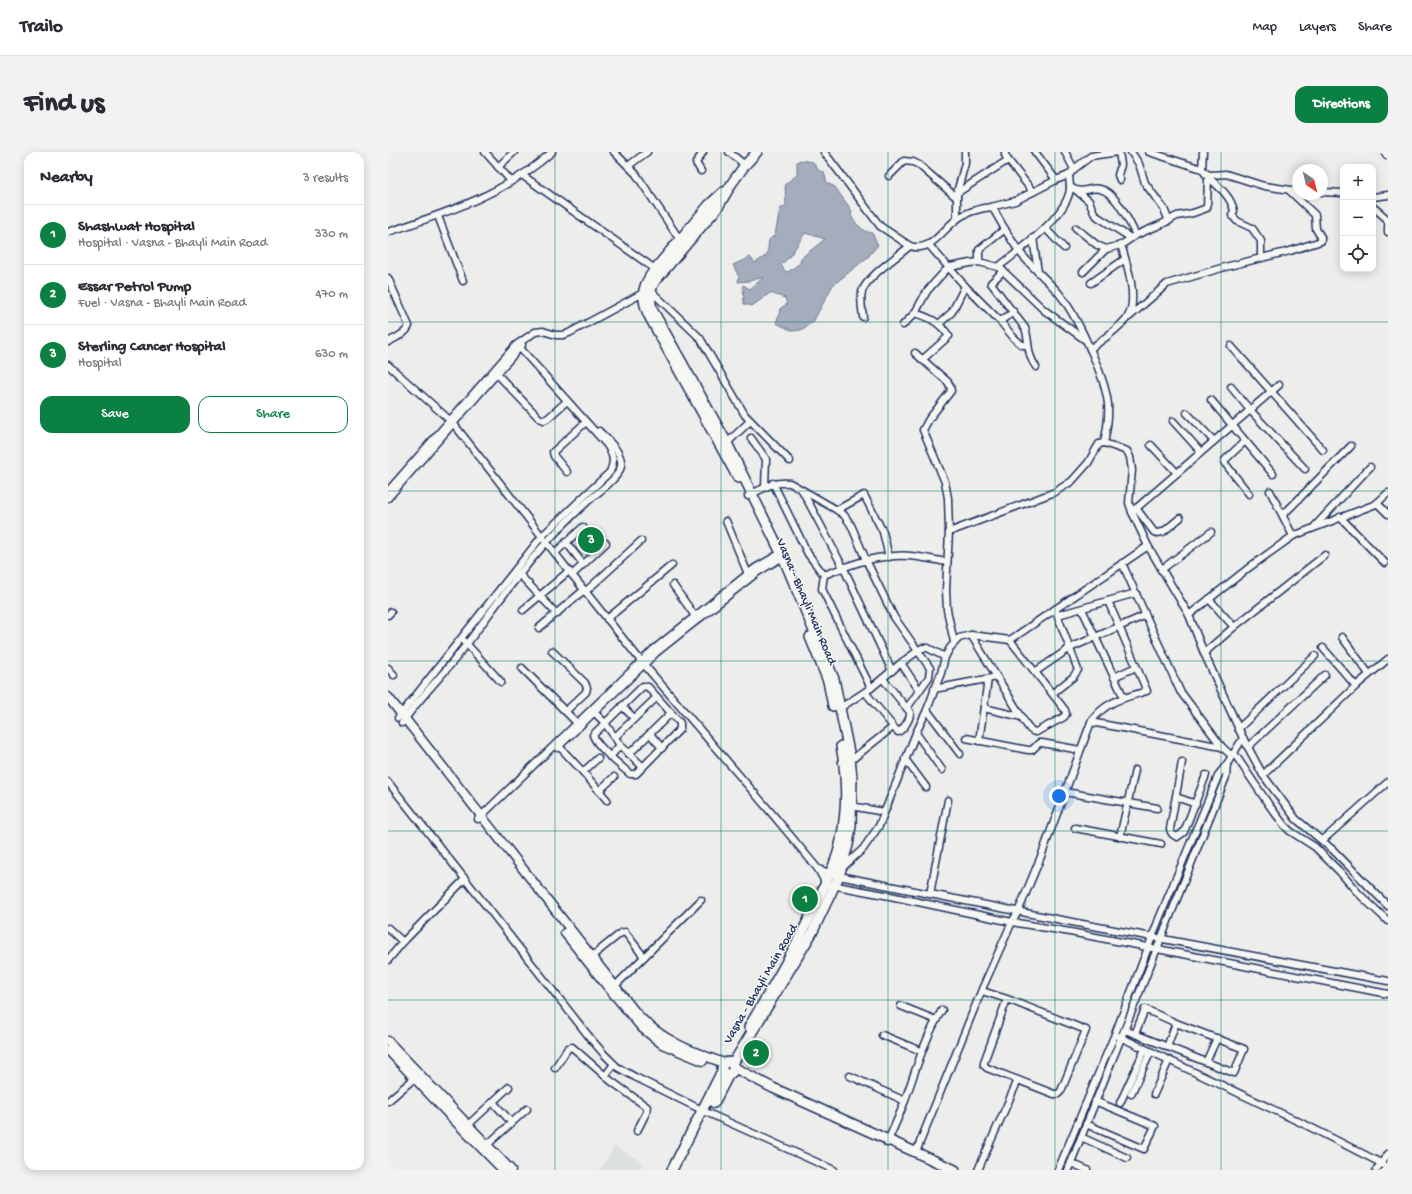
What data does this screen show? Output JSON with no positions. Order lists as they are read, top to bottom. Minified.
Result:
{"streets":{"main road":["Vasna - Bhayli Main Road"]},"north":"bottom right","page":{"header":"Trailo","nav":["Map","Layers","Share"],"buttons":["Directions",["Save","Share"]],"title":"Find us","heading":["Nearby","3 results"],"map_buttons":["+","−"],"list":[{"mark":"1","name":"Shashwat Hospital","note":"Hospital · Vasna - Bhayli Main Road","value":"330 m"},{"mark":"2","name":"Essar Petrol Pump","note":"Fuel · Vasna - Bhayli Main Road","value":"470 m"},{"mark":"3","name":"Sterling Cancer Hospital","note":"Hospital","value":"630 m"}],"pins":["3","1","2"]}}
